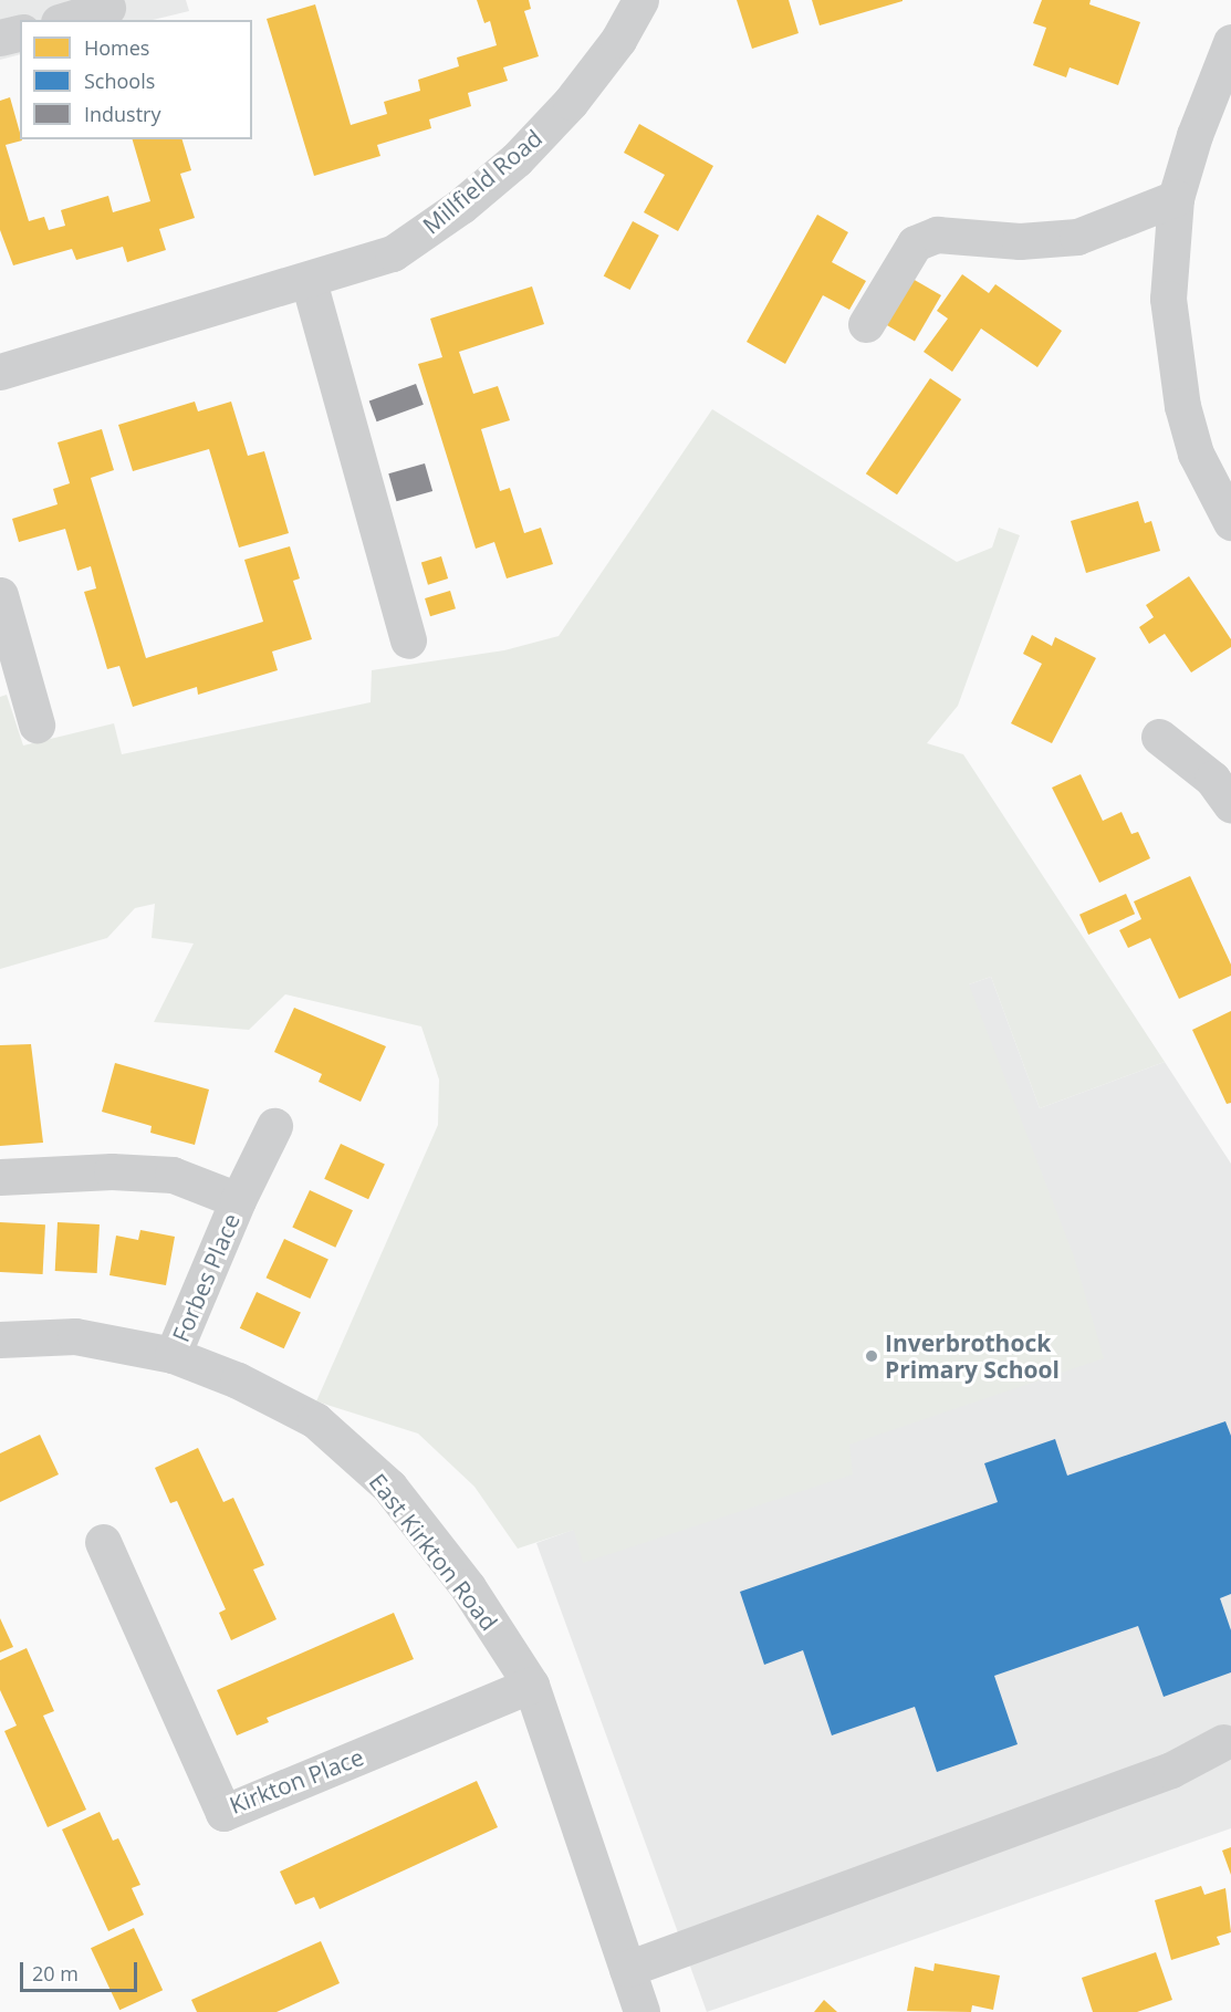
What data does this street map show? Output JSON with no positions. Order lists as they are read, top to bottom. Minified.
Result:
{"streets":{"street":["Millfield Road","Forbes Place","East Kirkton Road","Kirkton Place"]},"crossings":[["Forbes Place","East Kirkton Road"],["East Kirkton Road","Kirkton Place"]],"places":["Inverbrothock Primary School"],"legend":["Homes","Schools","Industry"],"scale_bar":"20 m"}
